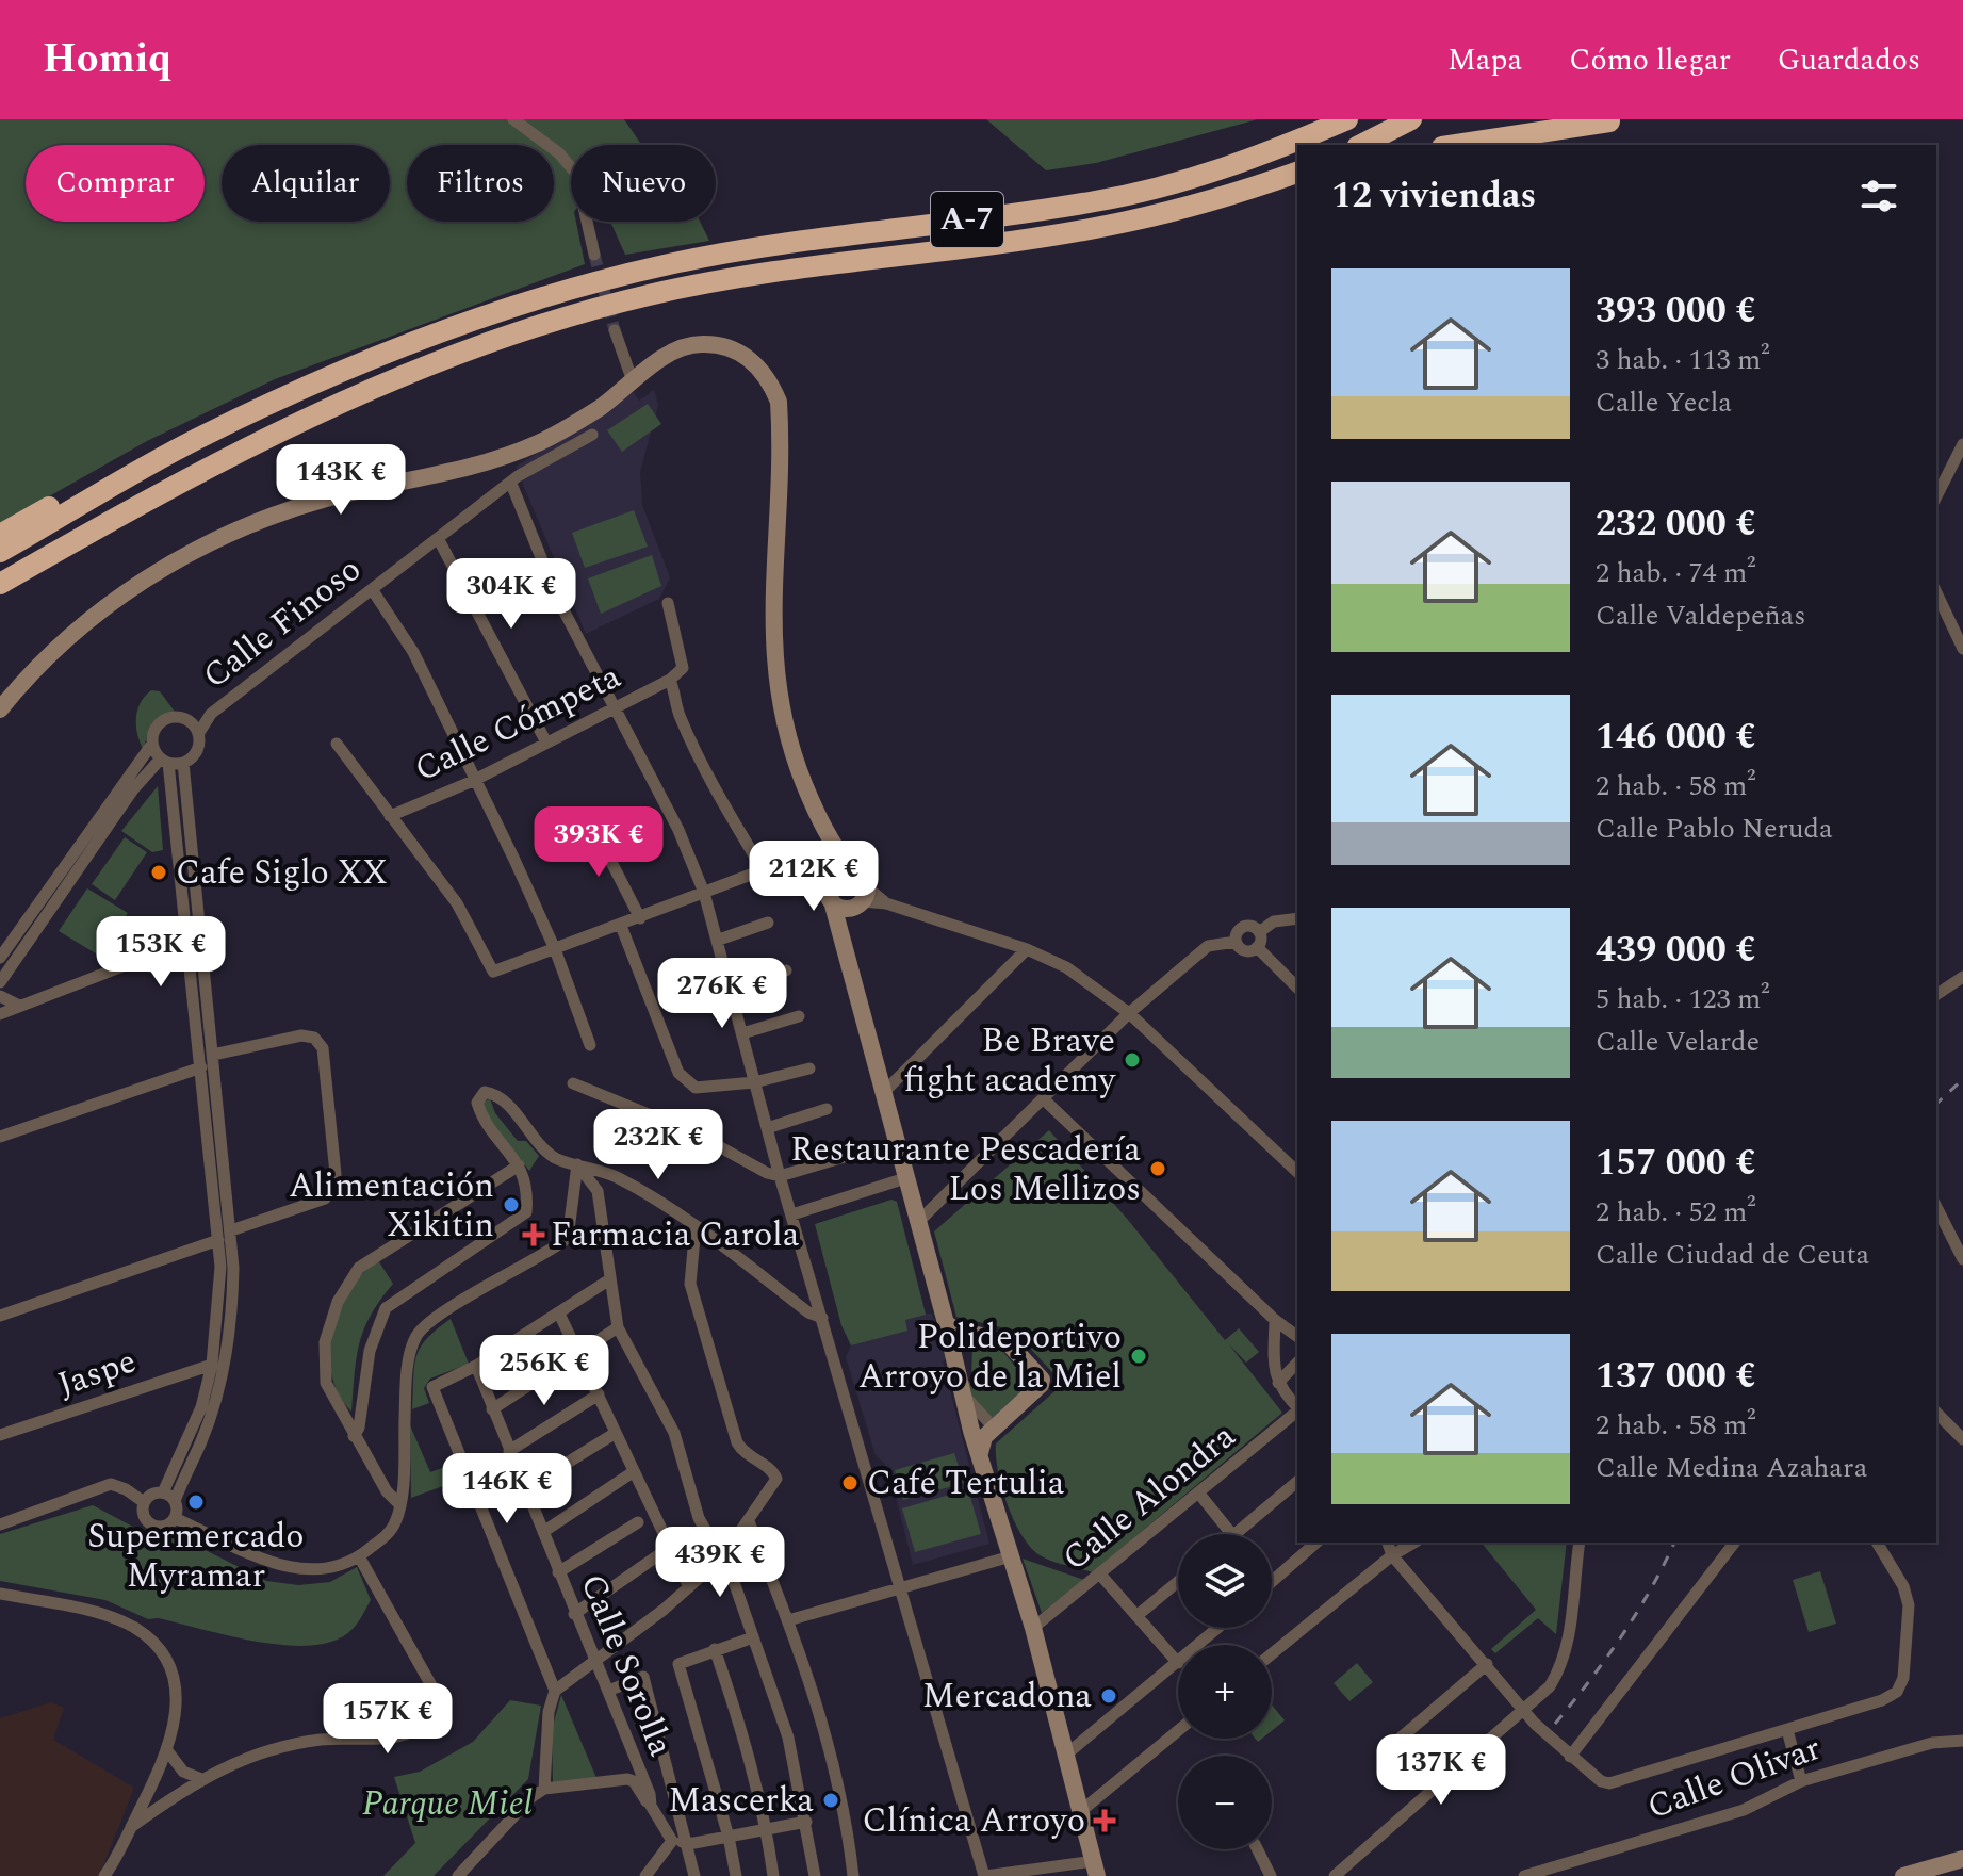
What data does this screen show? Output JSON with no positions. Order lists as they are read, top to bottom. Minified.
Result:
{"streets":{"highway":["A-7"],"street":["Calle Finoso","Calle Cómpeta","Jaspe","Calle Alondra","Calle Sorolla","Calle Olivar"]},"parks":["Parque Miel"],"places":{"other":["Cafe Siglo XX","Be Brave fight academy","Restaurante Pescadería Los Mellizos","Alimentación Xikitin","Polideportivo Arroyo de la Miel","Café Tertulia","Supermercado Myramar","Mercadona","Mascerka"],"health":["Farmacia Carola","Clínica Arroyo"]},"page":{"header":"Homiq","nav":["Mapa","Cómo llegar","Guardados"],"chip":["Comprar","Alquilar","Filtros","Nuevo"],"heading":"12 viviendas","list":[{"name":"393 000 €","note":"3 hab. · 113 m² · Calle Yecla"},{"name":"232 000 €","note":"2 hab. · 74 m² · Calle Valdepeñas"},{"name":"146 000 €","note":"2 hab. · 58 m² · Calle Pablo Neruda"},{"name":"439 000 €","note":"5 hab. · 123 m² · Calle Velarde"},{"name":"157 000 €","note":"2 hab. · 52 m² · Calle Ciudad de Ceuta"},{"name":"137 000 €","note":"2 hab. · 58 m² · Calle Medina Azahara"}],"price":["143K €","304K €","393K €","212K €","153K €","276K €","232K €","256K €","146K €","439K €","157K €","137K €"],"map_buttons":["+","−"]}}
